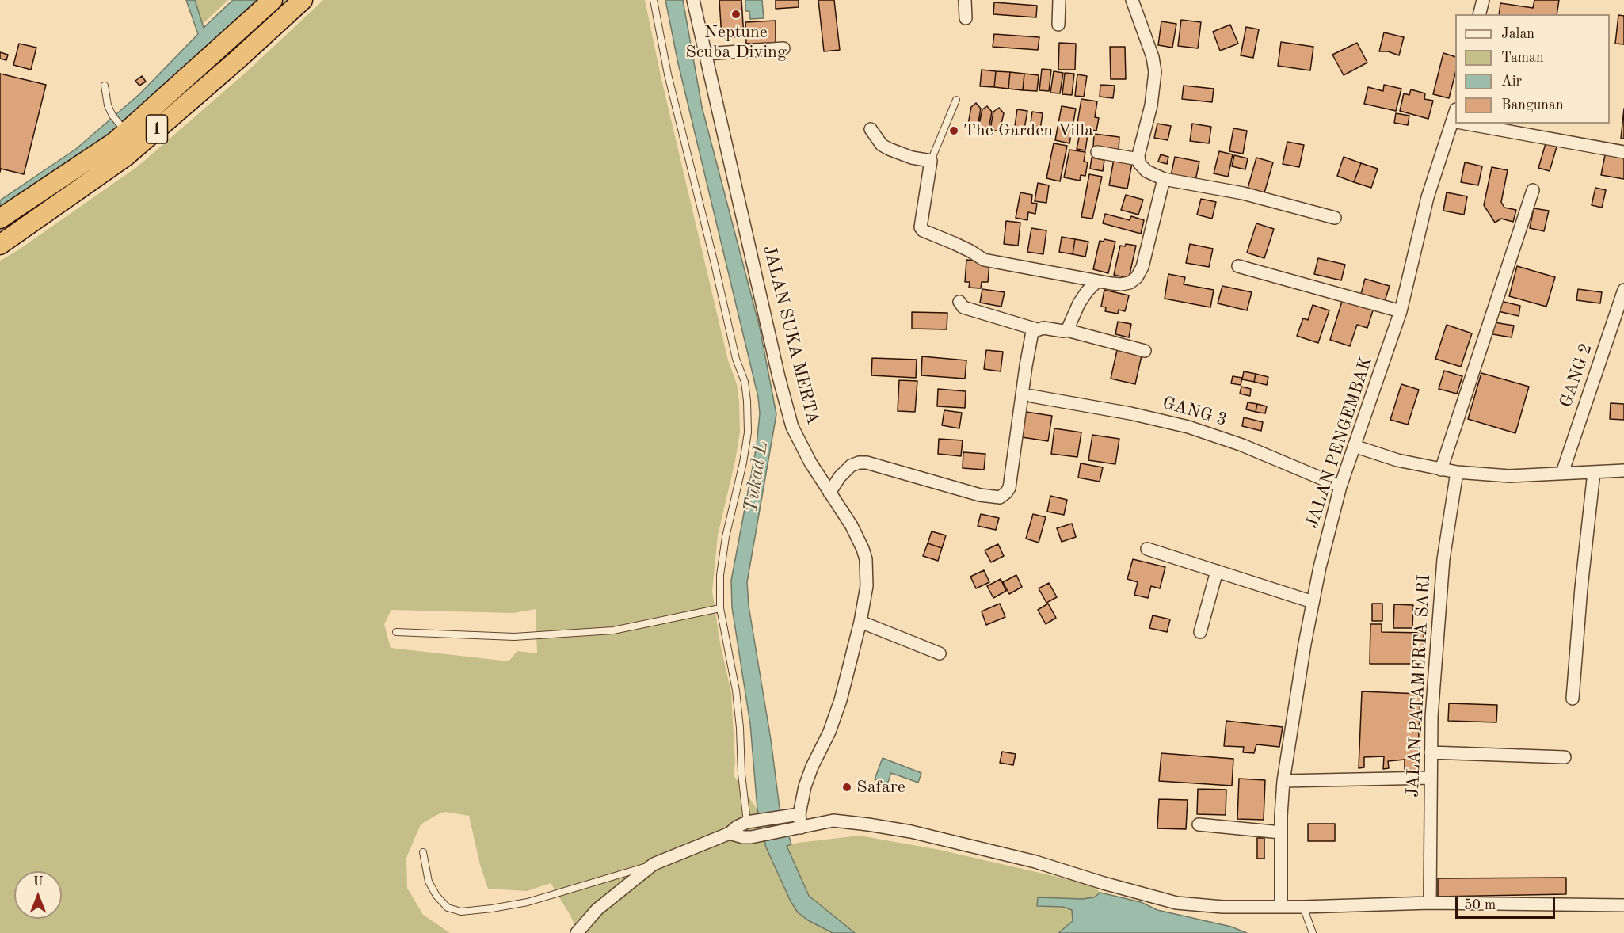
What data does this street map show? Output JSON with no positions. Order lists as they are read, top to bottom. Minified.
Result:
{"streets":{"highway":["1"],"street":["JALAN SUKA MERTA","GANG 2","GANG 3","JALAN PENGEMBAK","JALAN PATAMERTA SARI"]},"crossings":[["GANG 3","JALAN PENGEMBAK"]],"water":["Tukad L"],"places":["Neptune Scuba Diving","The Garden Villa","Safare"],"legend":["Jalan","Taman","Air","Bangunan"],"scale_bar":"50 m","north":"top"}
